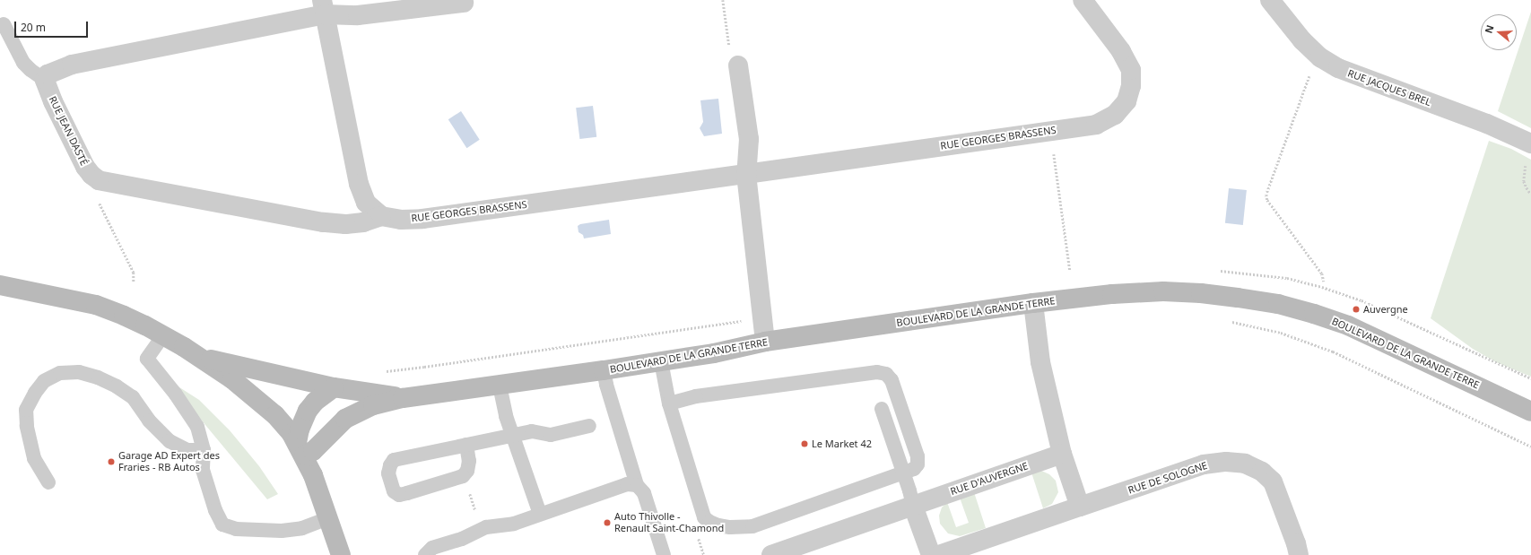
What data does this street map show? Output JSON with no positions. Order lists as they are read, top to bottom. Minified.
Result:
{"streets":{"street":["RUE JACQUES BREL","RUE JEAN DASTÉ","RUE GEORGES BRASSENS","BOULEVARD DE LA GRANDE TERRE","RUE DE SOLOGNE","RUE D'AUVERGNE"]},"places":["Auvergne","Le Market 42","Garage AD Expert des Fraries - RB Autos","Auto Thivolle - Renault Saint-Chamond"],"scale_bar":"20 m","north":"left"}
